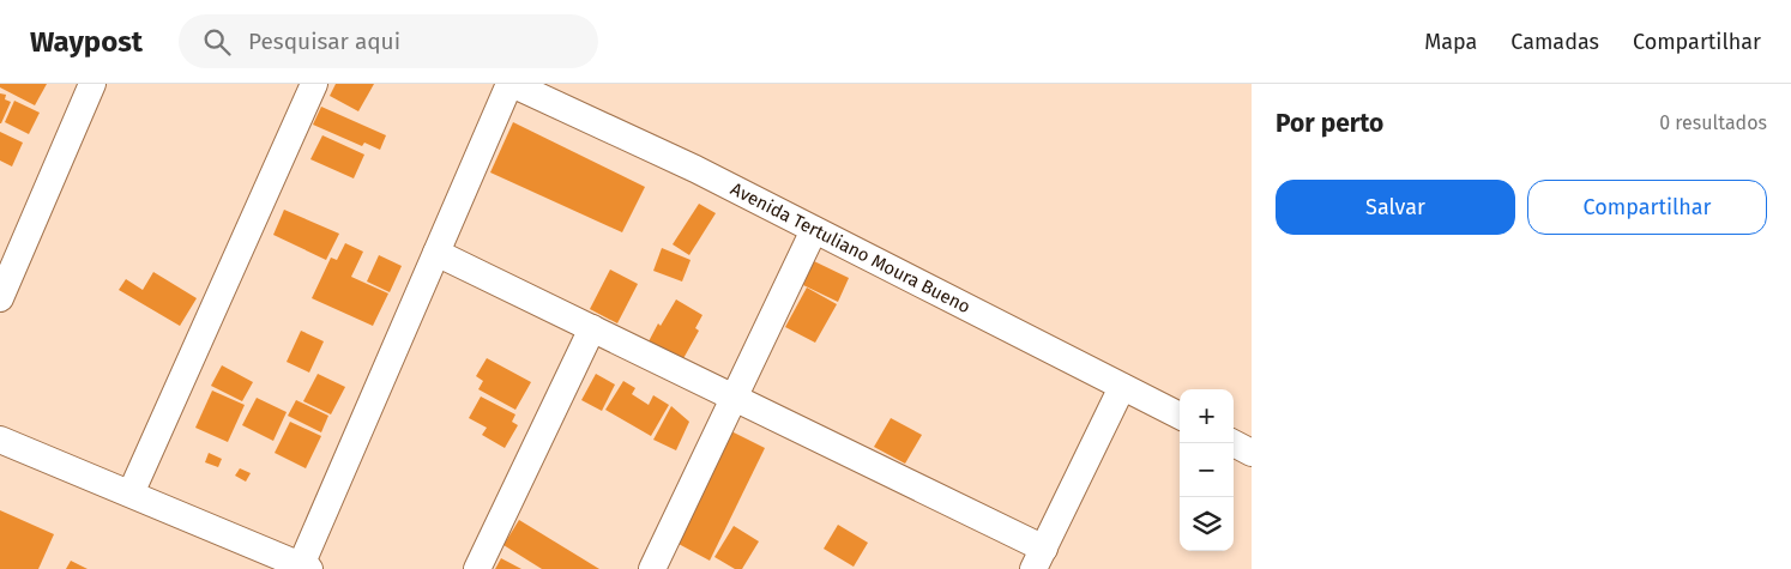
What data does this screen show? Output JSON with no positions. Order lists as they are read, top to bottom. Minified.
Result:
{"streets":{"street":["Avenida Tertuliano Moura Bueno"]},"page":{"header":"Waypost","search":"Pesquisar aqui","nav":["Mapa","Camadas","Compartilhar"],"heading":["Por perto","0 resultados"],"buttons":["Salvar","Compartilhar"],"map_buttons":["+","−"]}}
